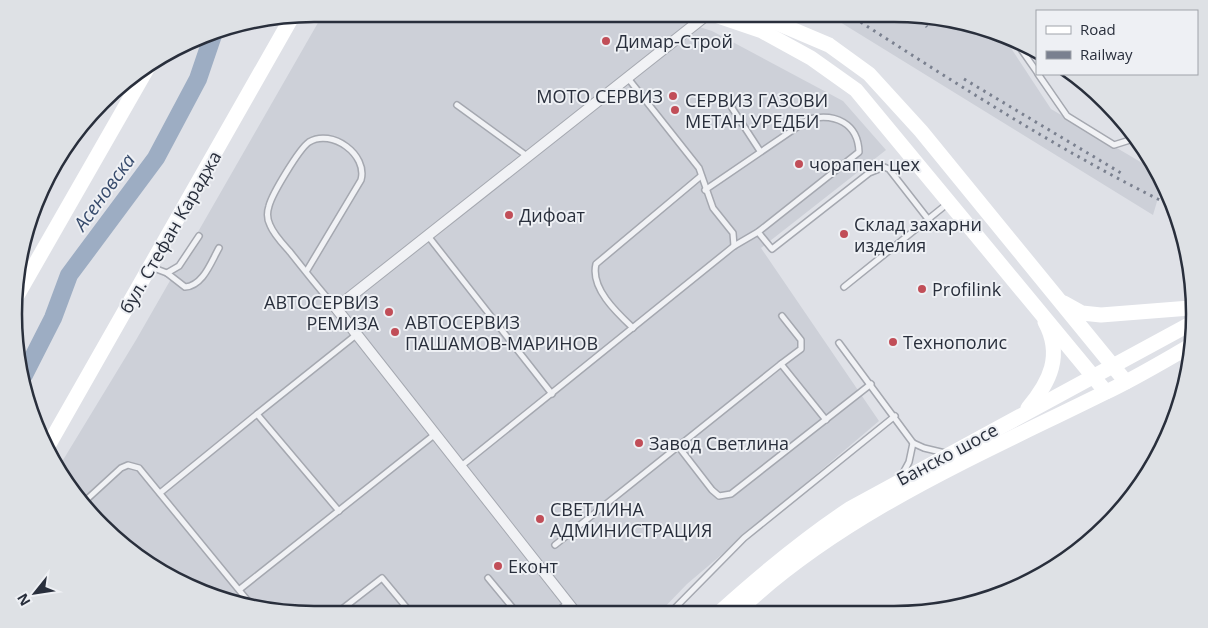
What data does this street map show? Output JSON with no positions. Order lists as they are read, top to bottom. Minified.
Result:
{"streets":{"main road":["бул. Стефан Караджа","Банско шосе"]},"water":["Асеновска"],"places":["Димар-Строй","МОТО СЕРВИЗ","СЕРВИЗ ГАЗОВИ МЕТАН УРЕДБИ","чорапен цех","Дифоат","Склад захарни изделия","Profilink","АВТОСЕРВИЗ РЕМИЗА","АВТОСЕРВИЗ ПАШАМОВ-МАРИНОВ","Технополис","Завод Светлина","СВЕТЛИНА АДМИНИСТРАЦИЯ","Еконт"],"legend":["Road","Railway"],"north":"bottom left"}
